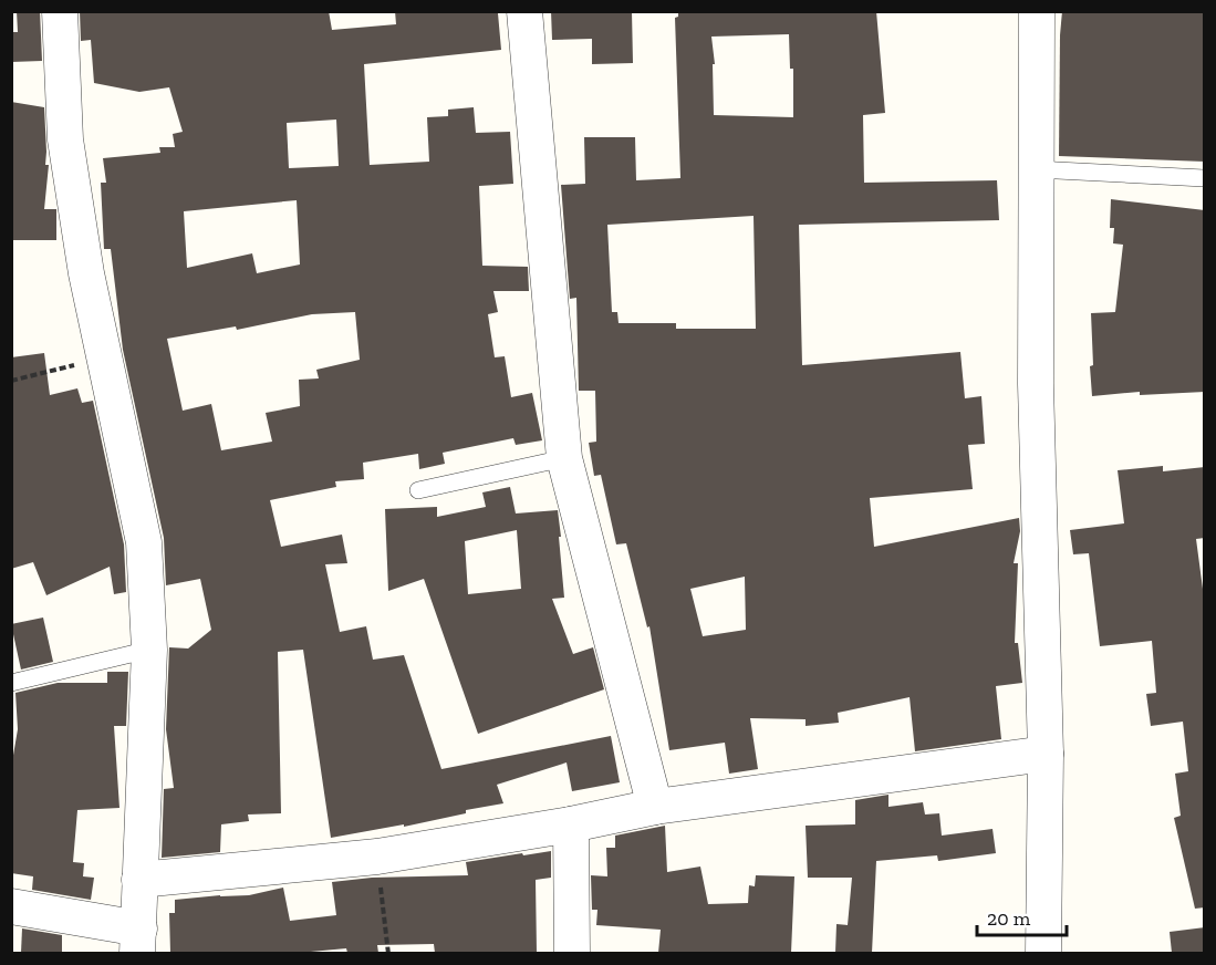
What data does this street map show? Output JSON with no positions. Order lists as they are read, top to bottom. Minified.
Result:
{"scale_bar":"20 m"}
